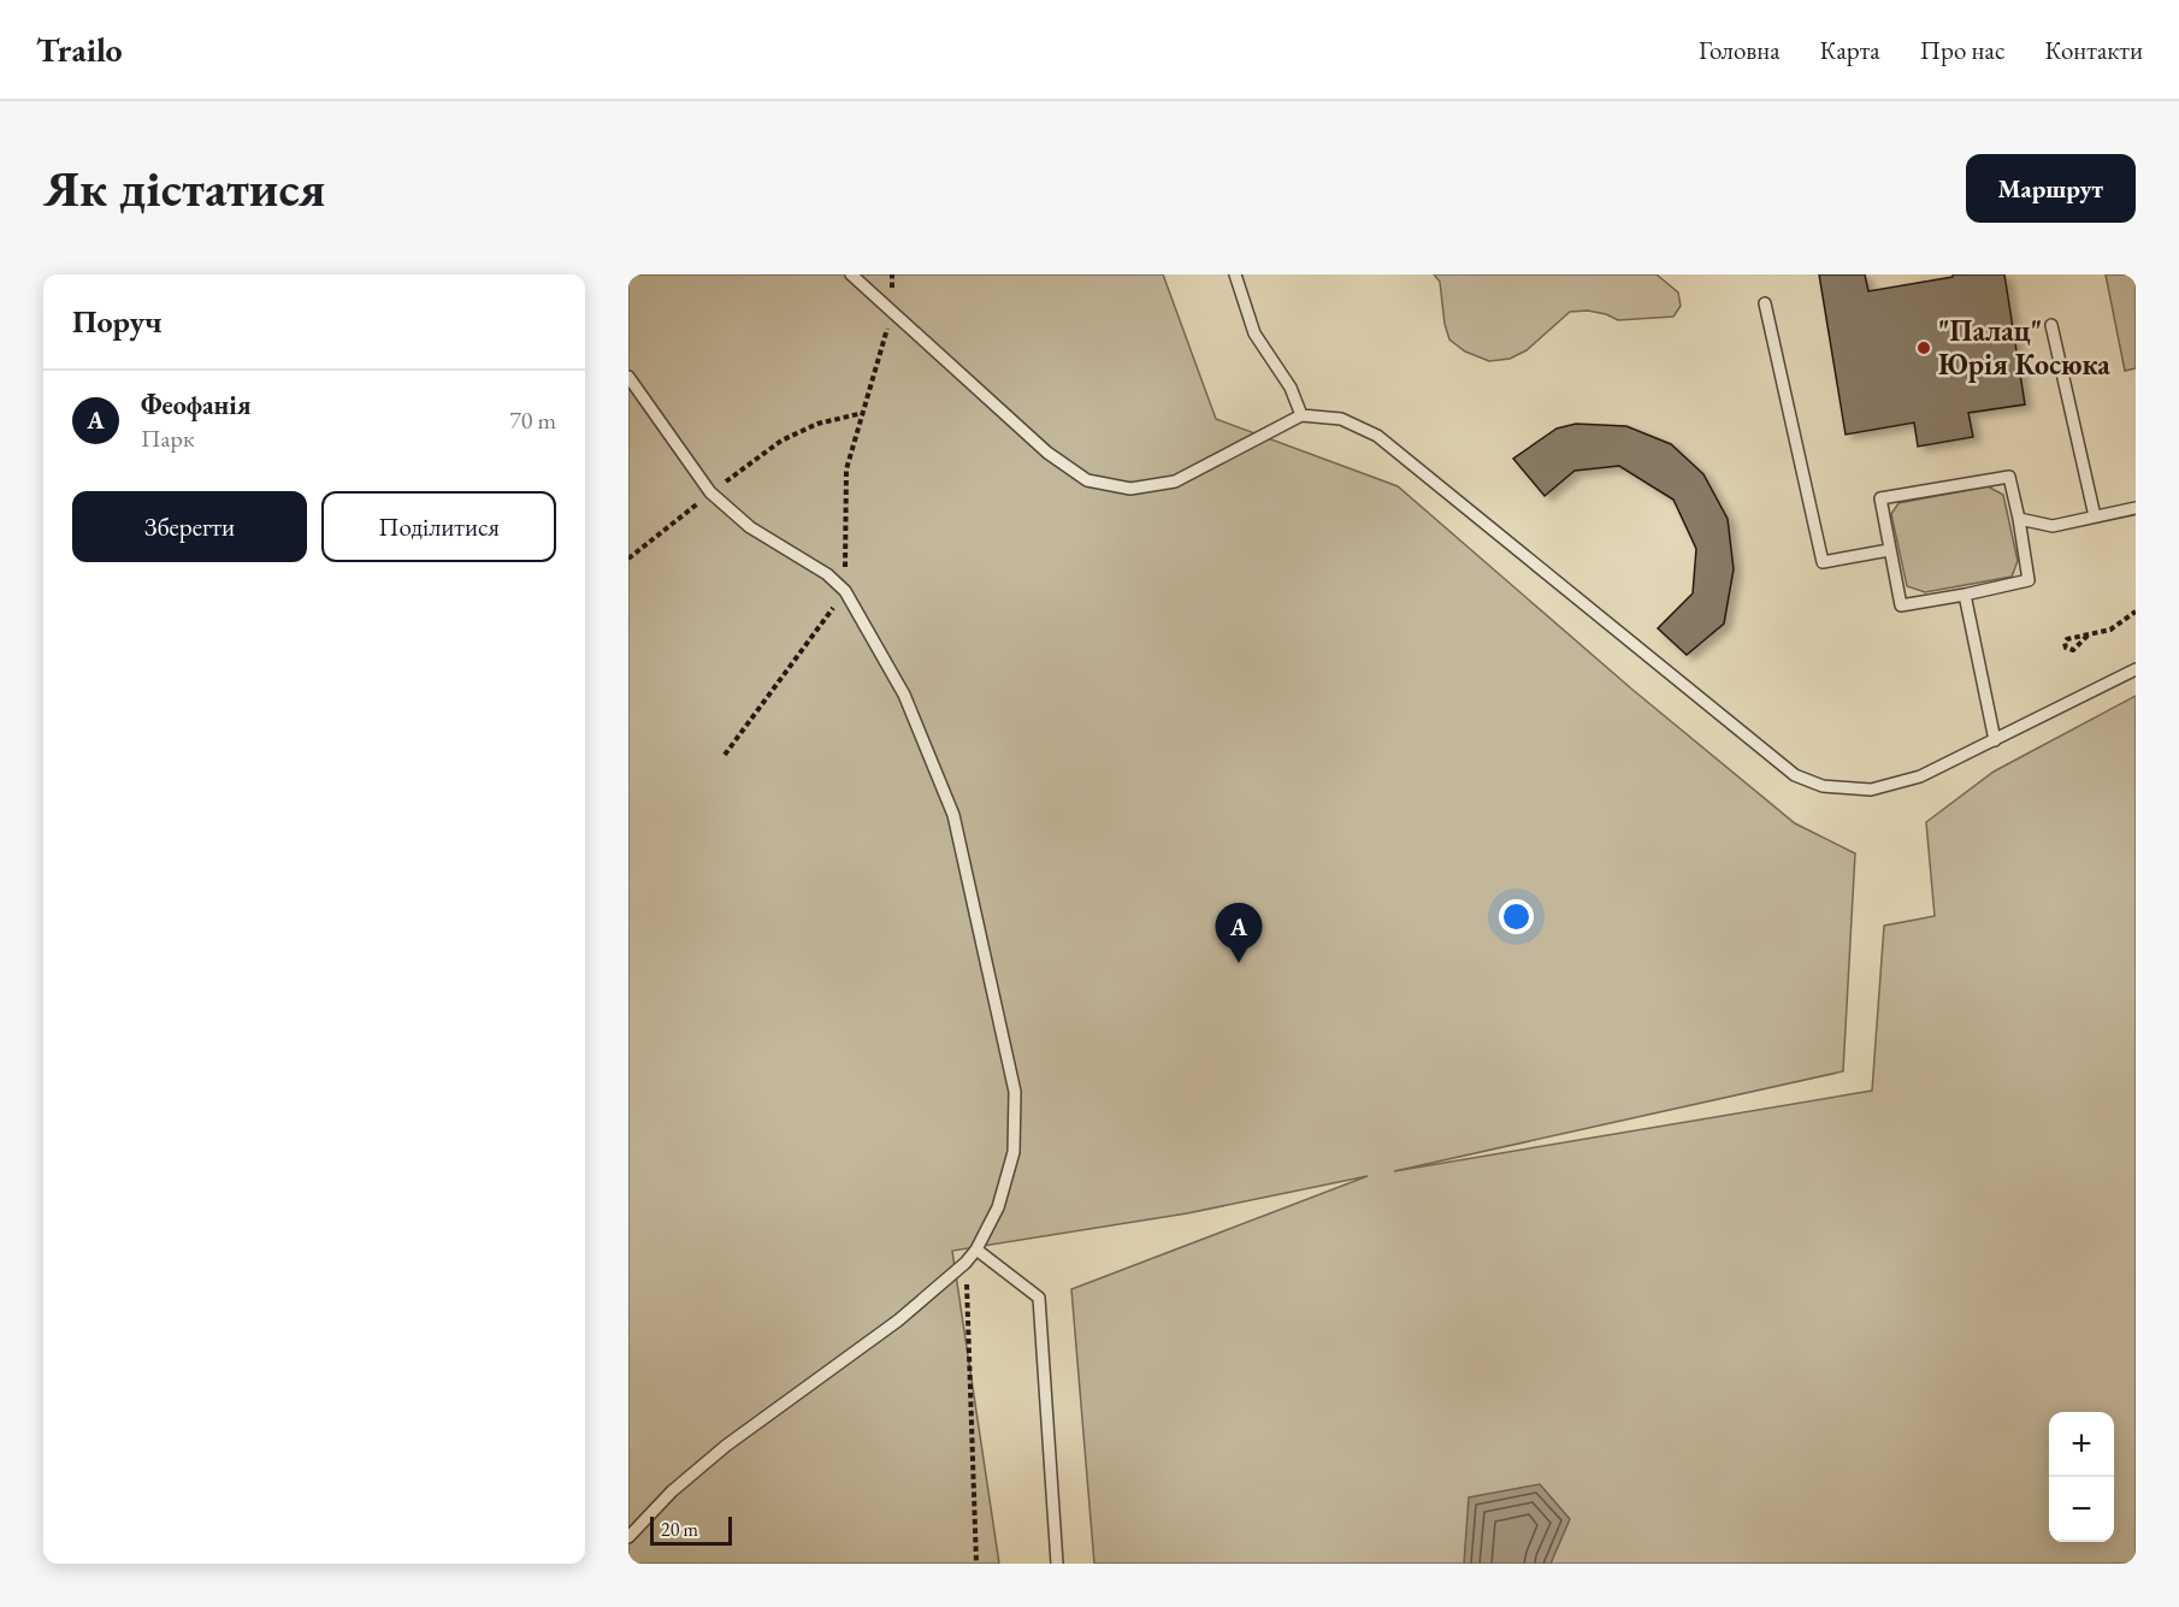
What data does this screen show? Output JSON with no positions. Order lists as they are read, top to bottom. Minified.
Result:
{"places":["\"Палац\" Юрія Косюка"],"scale_bar":"20 m","page":{"header":"Trailo","nav":["Головна","Карта","Про нас","Контакти"],"buttons":["Маршрут",["Зберегти","Поділитися"]],"title":"Як дістатися","heading":"Поруч","list":[{"mark":"A","name":"Феофанія","note":"Парк","value":"70 m"}],"pins":"A","map_buttons":["+","−"],"scale":"20 m"}}
